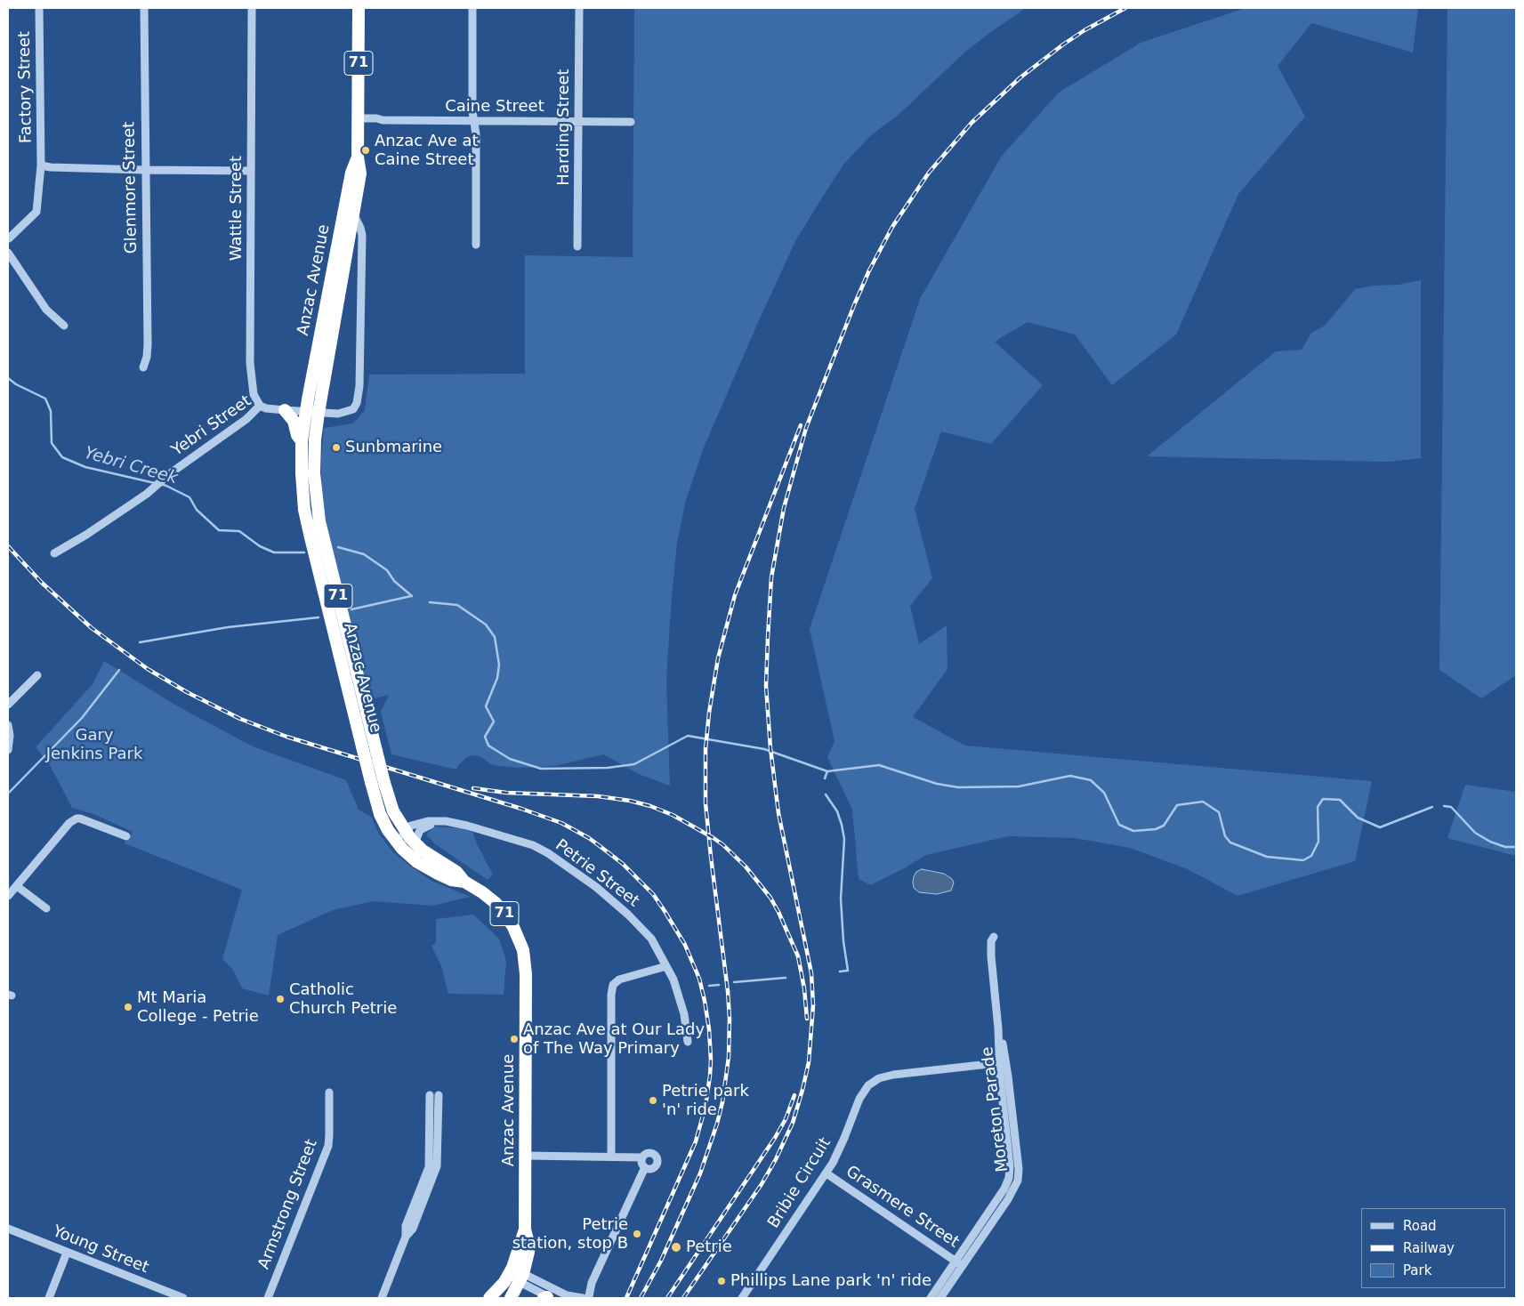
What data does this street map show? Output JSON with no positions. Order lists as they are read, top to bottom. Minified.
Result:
{"streets":{"highway":["71","Anzac Avenue"],"street":["Factory Street","Caine Street","Harding Street","Glenmore Street","Wattle Street","Yebri Street","Petrie Street","Moreton Parade","Bribie Circuit","Armstrong Street","Grasmere Street","Young Street"]},"crossings":[["Caine Street","Harding Street"],["Caine Street","Anzac Avenue"],["Wattle Street","Yebri Street"],["Anzac Avenue","Yebri Street"],["Anzac Avenue","Petrie Street"],["Moreton Parade","Bribie Circuit"],["Moreton Parade","Grasmere Street"],["Bribie Circuit","Grasmere Street"]],"water":["Yebri Creek"],"parks":["Gary Jenkins Park"],"places":["Anzac Ave at Caine Street","Sunbmarine","Catholic Church Petrie","Mt Maria College - Petrie","Anzac Ave at Our Lady of The Way Primary","Petrie park 'n' ride","Petrie station, stop B","Petrie","Phillips Lane park 'n' ride"],"legend":["Road","Railway","Park"]}
